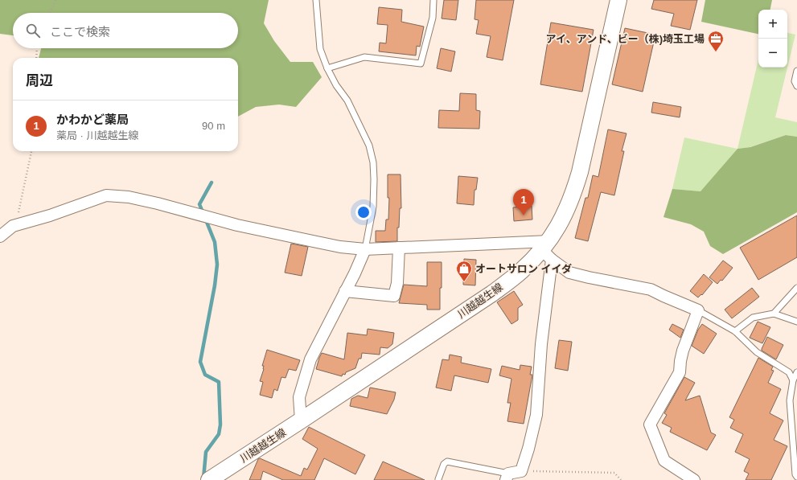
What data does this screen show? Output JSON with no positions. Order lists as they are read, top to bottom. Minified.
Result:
{"streets":{"main road":["川越越生線"]},"places":{"office":["アイ、アンド、ビー（株)埼玉工場"],"shop":["オートサロン イイダ"]},"page":{"map_buttons":["+","−"],"search":"ここで検索","heading":"周辺","list":[{"mark":"1","name":"かわかど薬局","note":"薬局 · 川越越生線","value":"90 m"}],"pins":"1"}}
